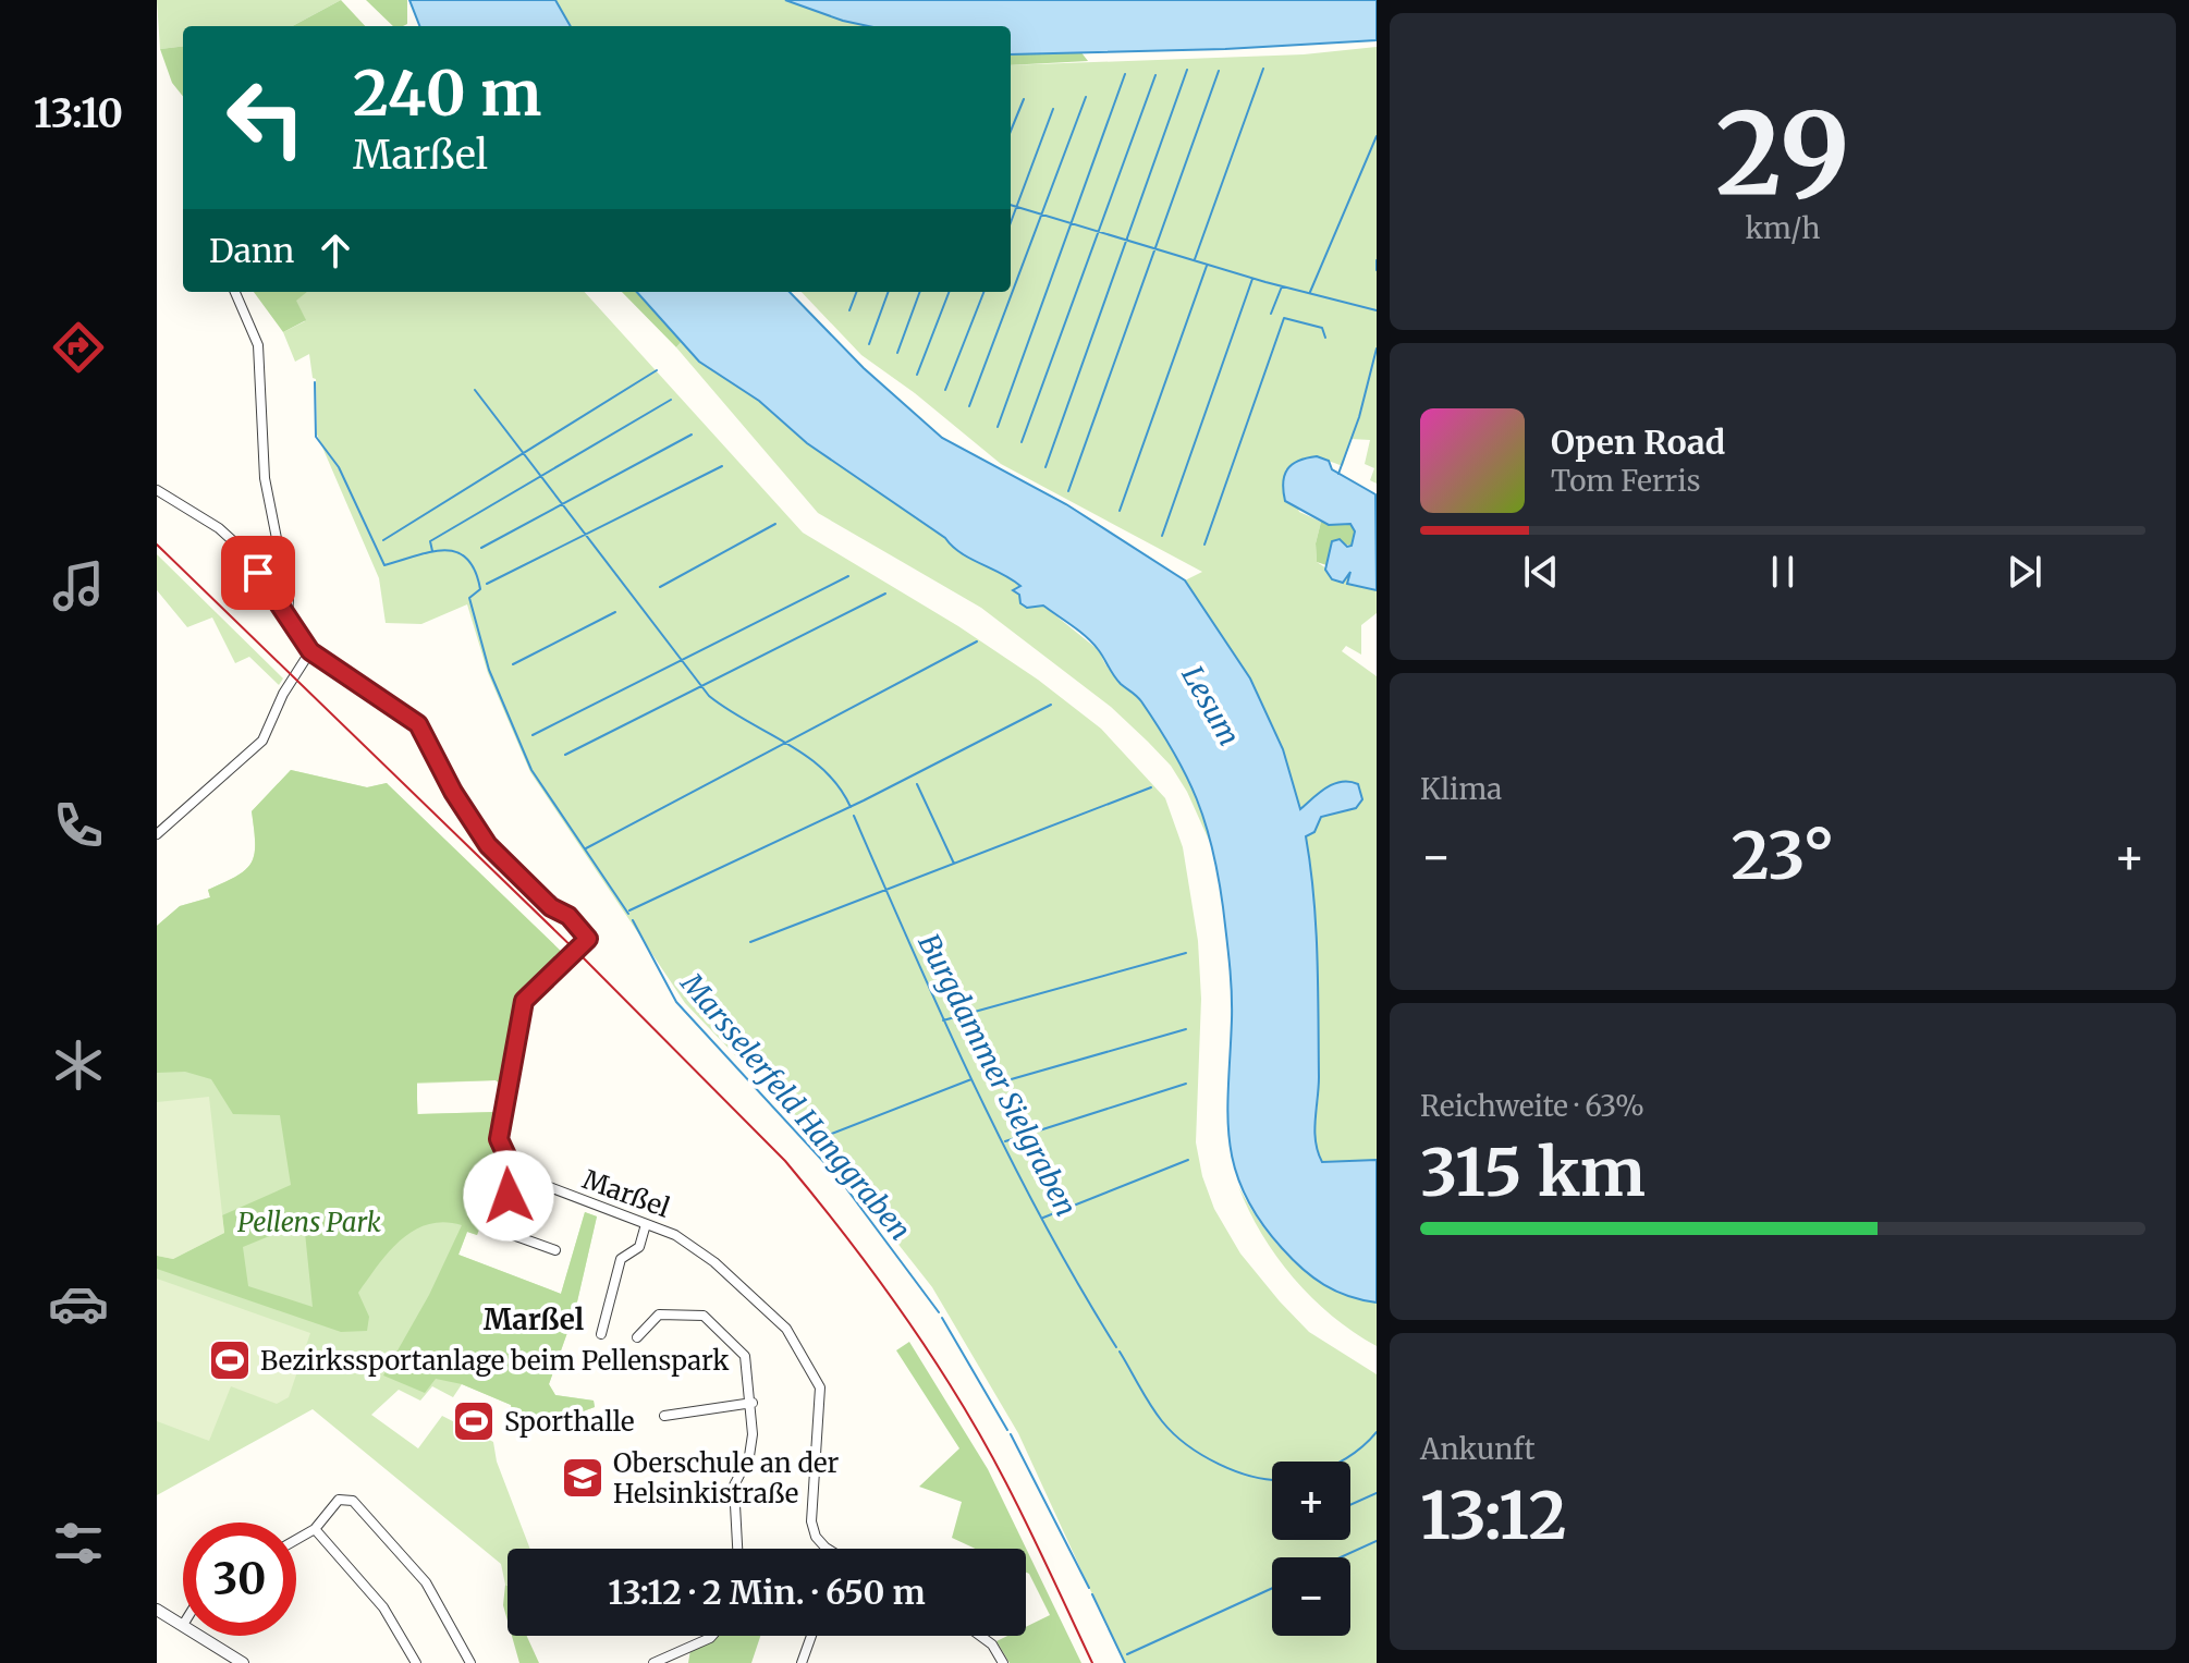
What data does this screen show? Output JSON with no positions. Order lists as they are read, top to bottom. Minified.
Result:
{"streets":{"street":["Marßel"]},"districts":["Marßel"],"water":["Lesum","Burgdammer Sielgraben","Marsselerfeld Hanggraben"],"parks":["Pellens Park"],"places":{"sports":["Bezirkssportanlage beim Pellenspark","Sporthalle"],"school or university":["Oberschule an der Helsinkistraße"]},"page":{"tabs":"13:10","tile":[["29","km/h"],"Klima",["Reichweite · 63%","315 km"],["Ankunft","13:12"]],"turn":["240 m","Marßel"],"then":"Dann","song":["Open Road","Tom Ferris"],"heat":["−","23°","+"],"map_buttons":["+","−"],"limit":"30","trip":"13:12 · 2 Min. · 650 m"}}
